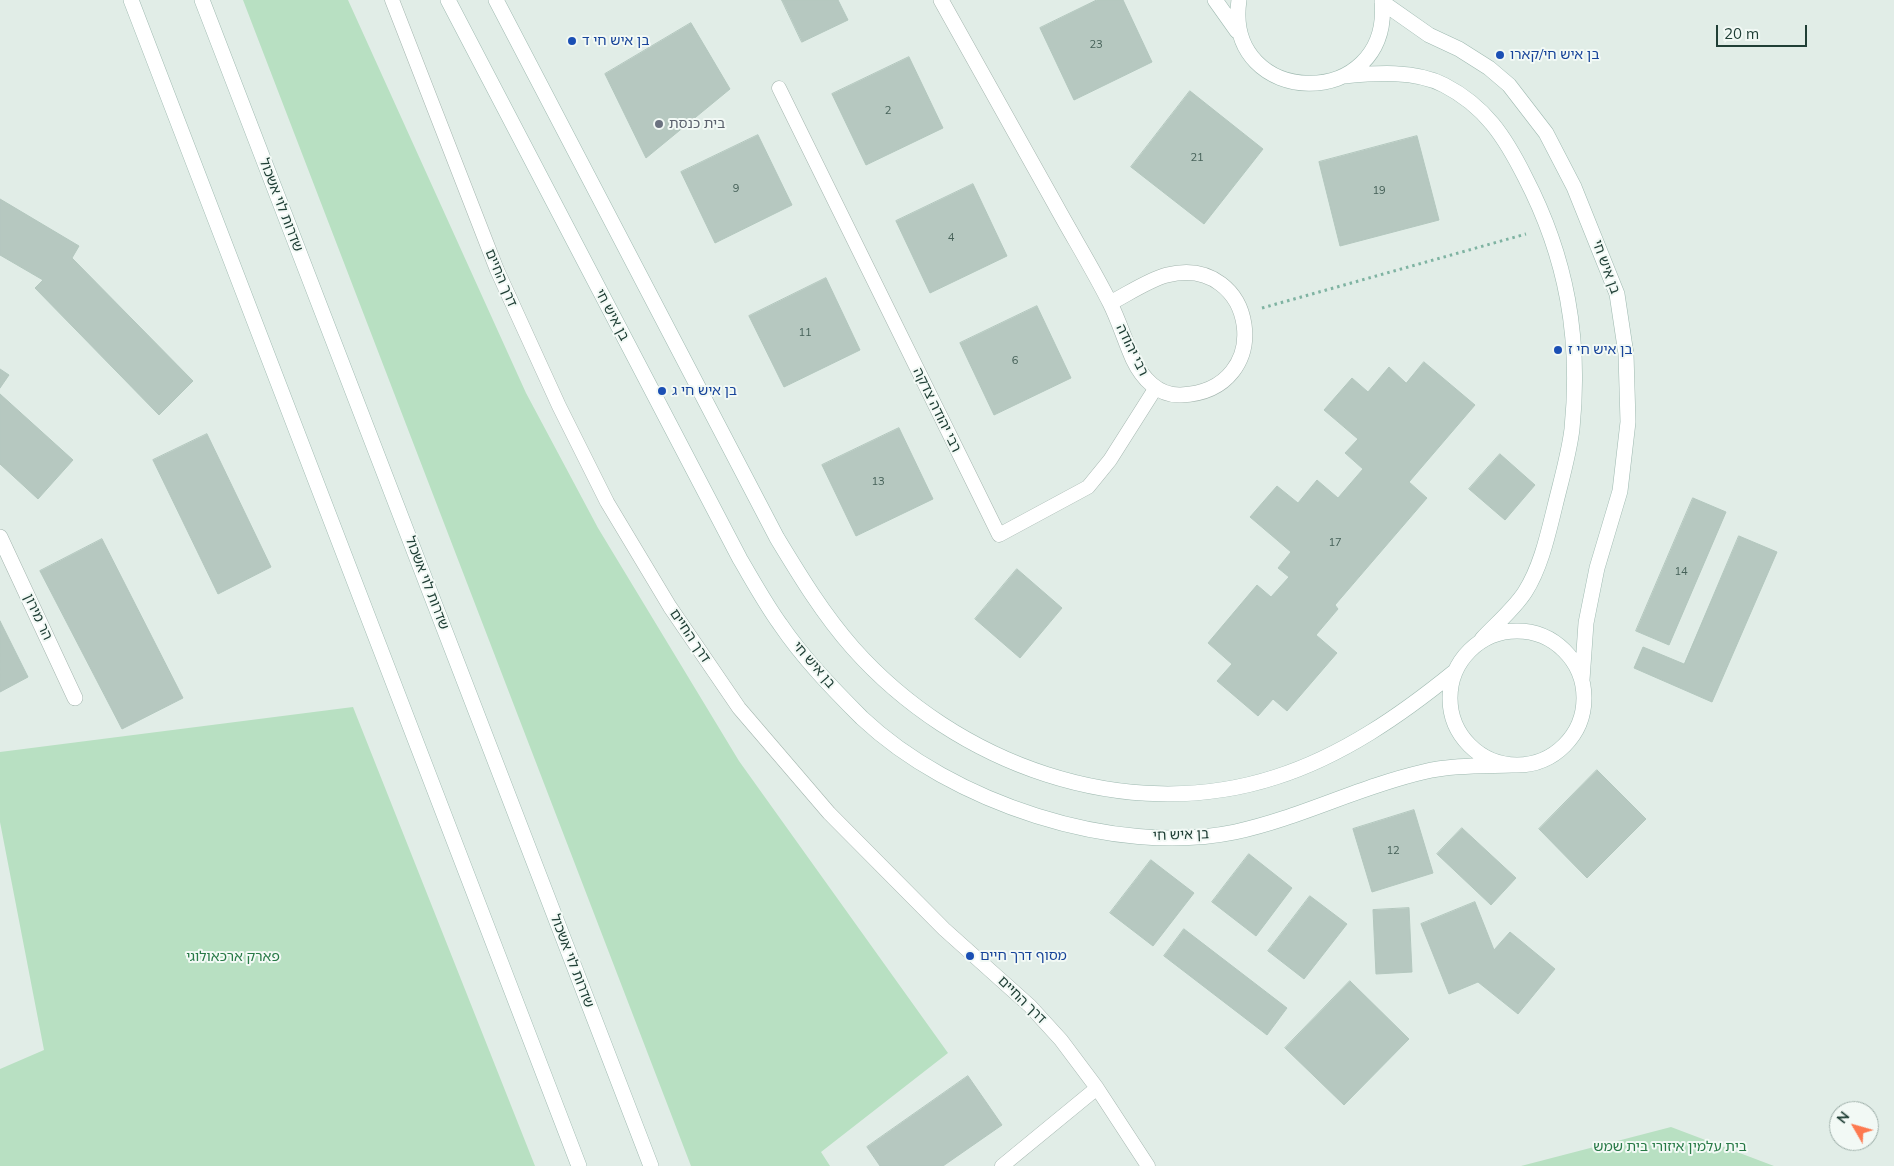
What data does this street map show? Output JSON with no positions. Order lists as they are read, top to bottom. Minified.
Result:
{"streets":{"street":["שדרות לוי אשכול","בן איש חי","רבי יהודה","הר מירון"],"lane":["דרך החיים","רבי יהודה צדקה"]},"crossings":[["רבי יהודה","רבי יהודה צדקה"]],"parks":["פארק ארכאולוגי","בית עלמין איזורי בית שמש"],"places":["בן איש חי ד","בן איש חי/קארו","בית כנסת","בן איש חי ז","בן איש חי ג","מסוף דרך חיים"],"house_numbers":["23","2","21","9","19","4","11","6","13","17","14","12"],"scale_bar":"20 m","north":"top left"}
